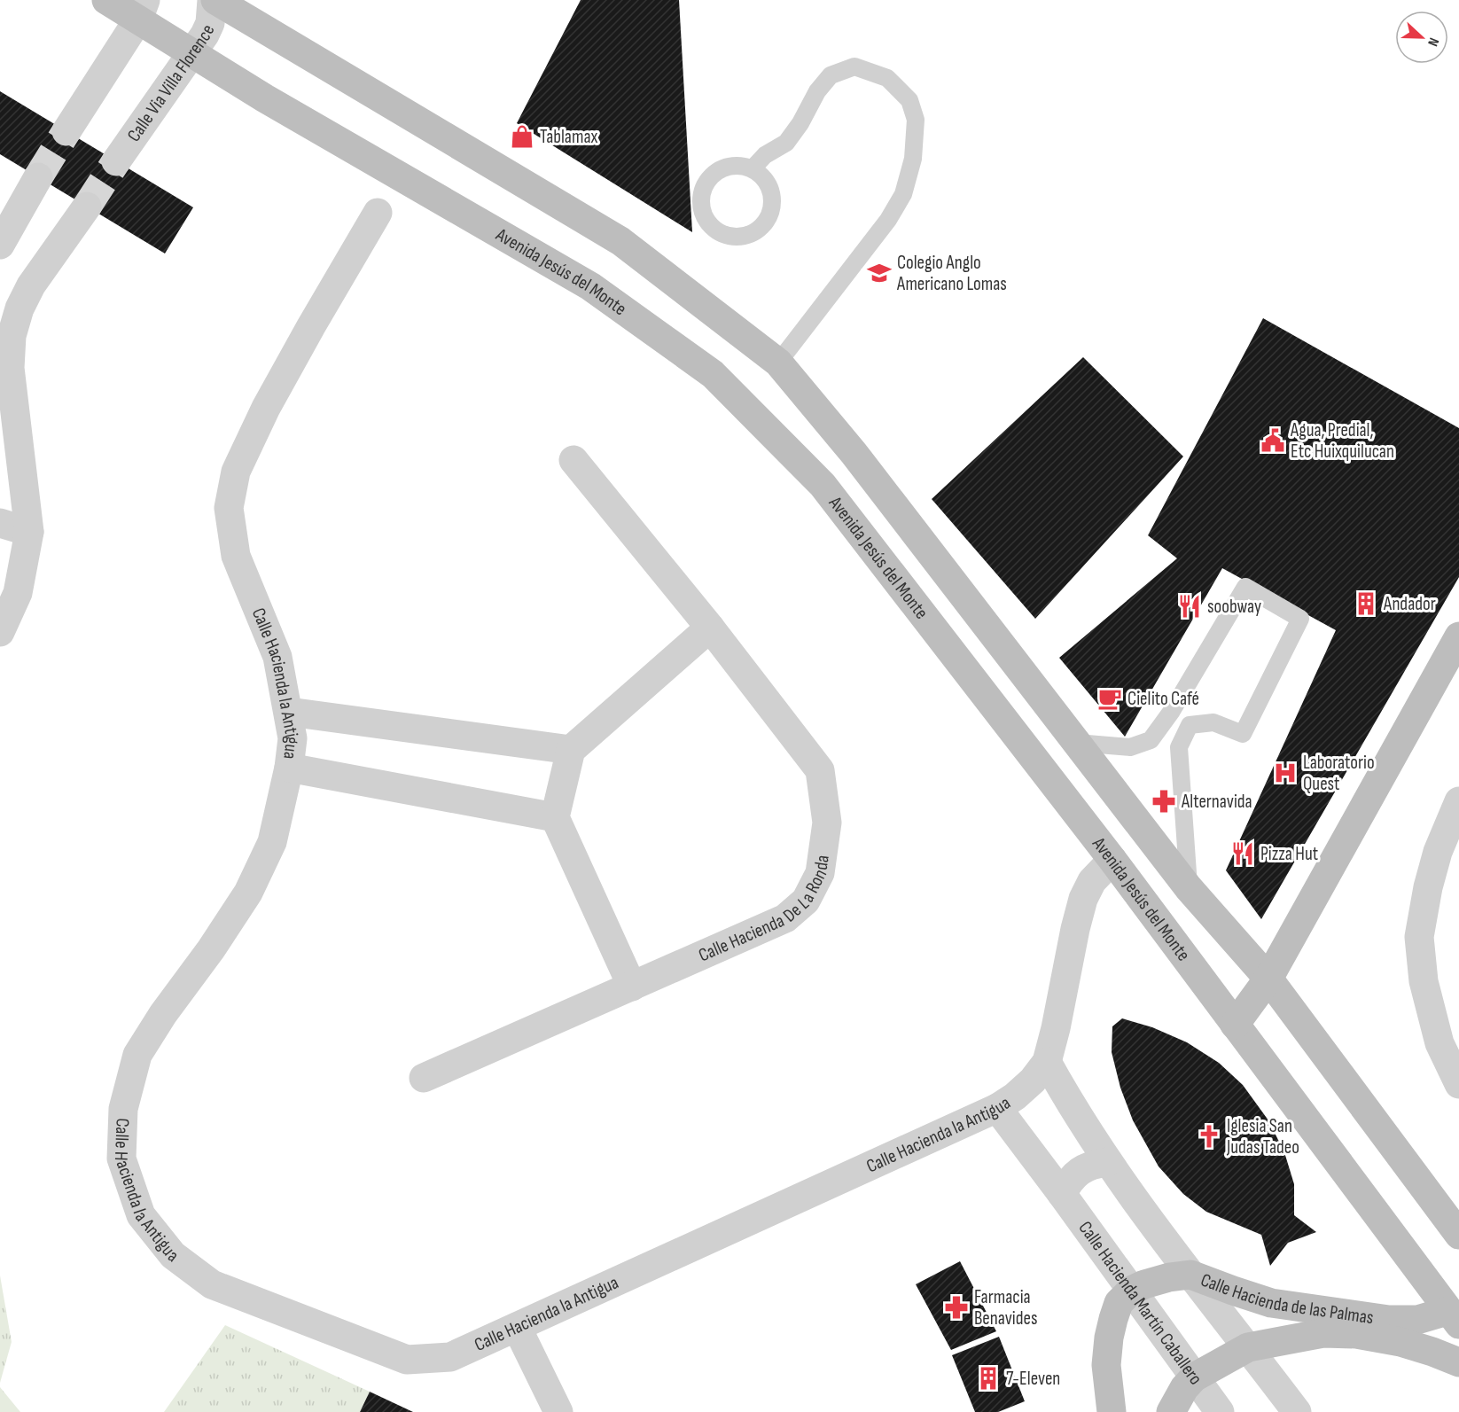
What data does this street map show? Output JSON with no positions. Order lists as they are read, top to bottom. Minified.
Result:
{"streets":{"main road":["Avenida Jesús del Monte","Calle Hacienda de las Palmas"],"street":["Calle Via Villa Florence","Calle Hacienda la Antigua","Calle Hacienda De La Ronda","Calle Hacienda Martín Caballero"]},"crossings":[["Calle Via Villa Florence","Avenida Jesús del Monte"],["Avenida Jesús del Monte","Calle Hacienda de las Palmas"],["Calle Hacienda la Antigua","Calle Hacienda Martín Caballero"],["Calle Hacienda de las Palmas","Calle Hacienda Martín Caballero"]],"places":{"shop":["Tablamax"],"school or university":["Colegio Anglo Americano Lomas"],"public building":["Agua, Predial, Etc Huixquilucan"],"building":["Andador","7-Eleven"],"restaurant":["soobway","Pizza Hut"],"cafe":["Cielito Café"],"hospital":["Laboratorio Quest"],"pharmacy":["Alternavida","Farmacia Benavides"],"church":["Iglesia San Judas Tadeo"]},"north":"right"}
